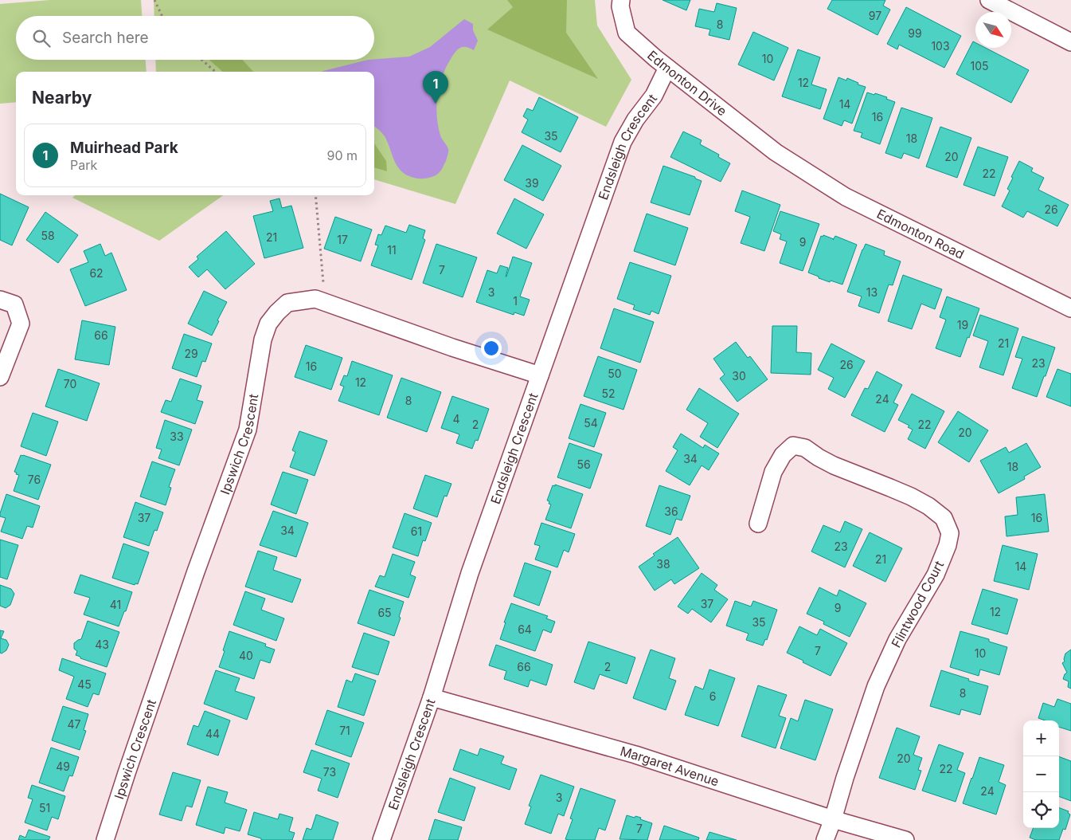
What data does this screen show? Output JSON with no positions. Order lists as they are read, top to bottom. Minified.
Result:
{"streets":{"street":["Edmonton Drive","Endsleigh Crescent","Edmonton Road","Ipswich Crescent","Flintwood Court","Margaret Avenue"]},"crossings":[["Edmonton Drive","Endsleigh Crescent"],["Edmonton Drive","Edmonton Road"],["Endsleigh Crescent","Ipswich Crescent"],["Endsleigh Crescent","Margaret Avenue"],["Flintwood Court","Margaret Avenue"]],"house_numbers":["97","8","99","103","10","105","12","14","16","35","18","20","22","39","26","58","21","17","9","11","7","62","3","13","1","19","66","21","29","23","26","16","50","30","12","70","52","24","8","4","54","2","22","20","33","34","56","18","76","36","37","16","34","61","23","21","38","14","37","41","9","12","65","35","64","43","7","10","40","66","2","45","8","6","47","71","44","20","49","22","73","24","3","51","7"],"north":"bottom right","page":{"search":"Search here","pins":"1","heading":"Nearby","list":[{"mark":"1","name":"Muirhead Park","note":"Park","value":"90 m"}],"map_buttons":["+","−"]}}
